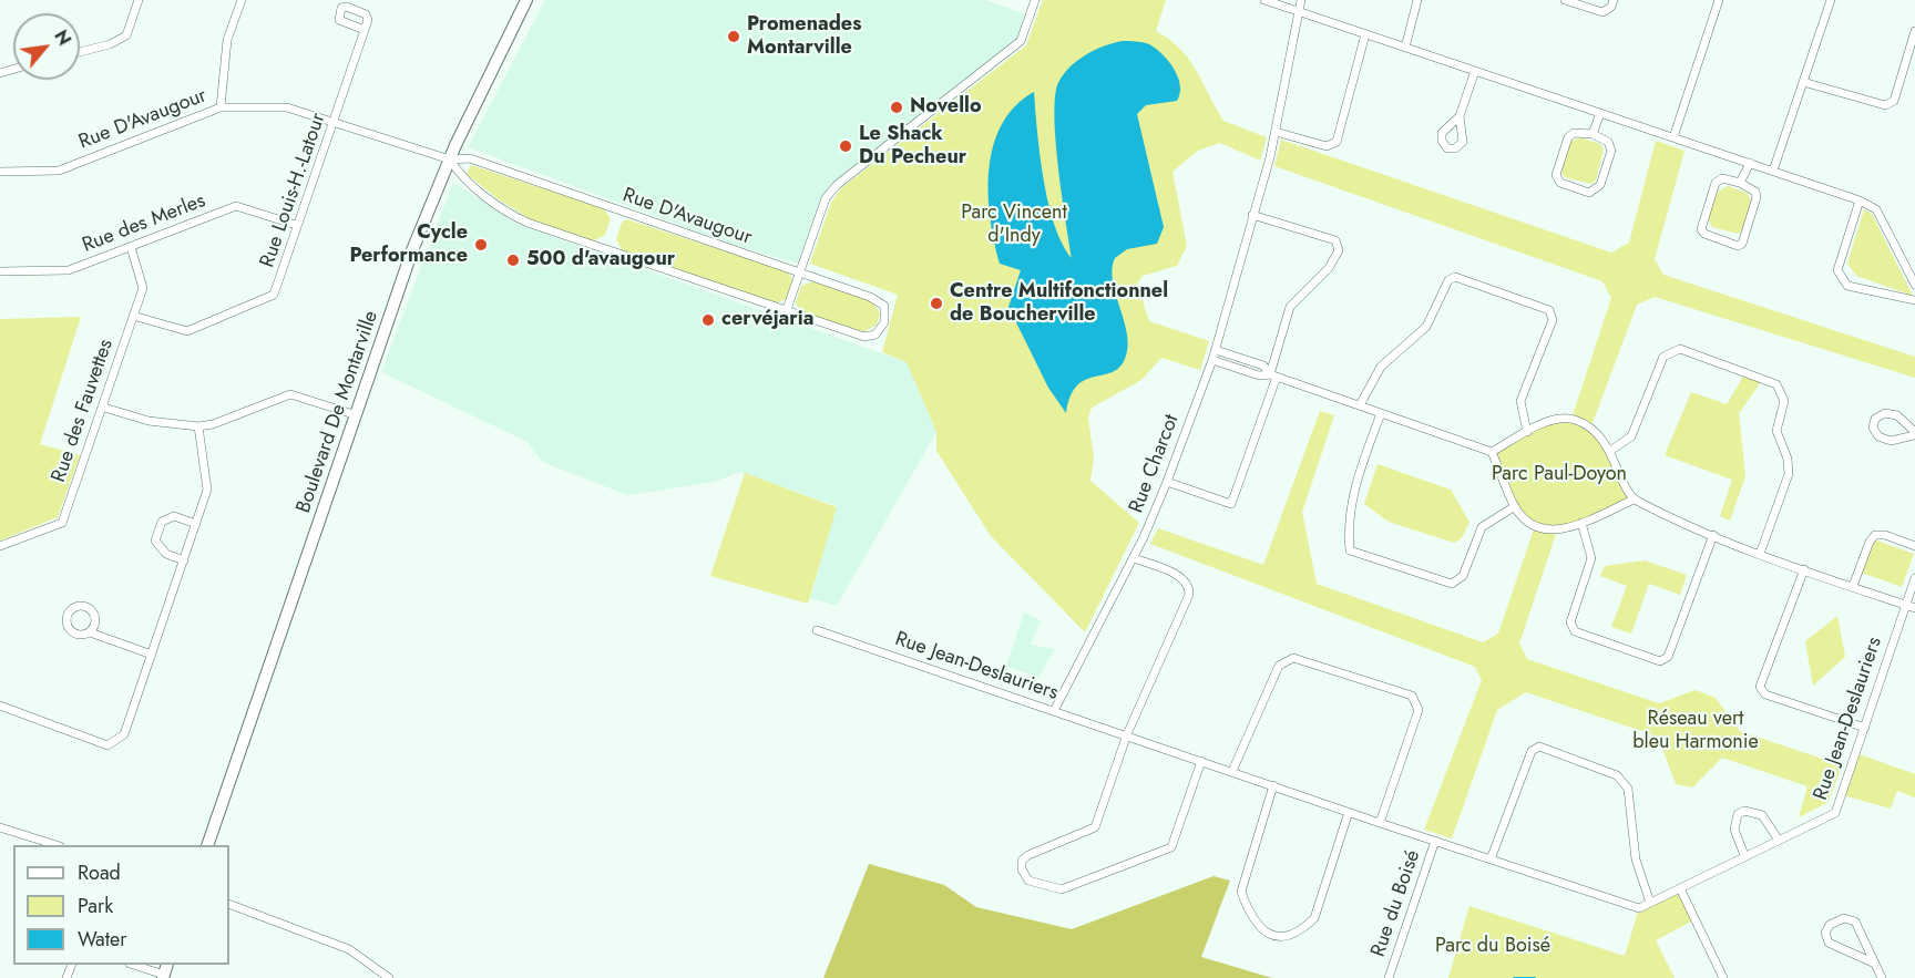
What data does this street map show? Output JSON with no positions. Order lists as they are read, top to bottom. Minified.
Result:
{"streets":{"street":["Rue D'Avaugour","Rue Louis-H.-Latour","Rue des Merles","Rue des Fauvettes","Boulevard De Montarville","Rue Charcot","Rue Jean-Deslauriers","Rue du Boisé"]},"crossings":[["Rue D'Avaugour","Rue Louis-H.-Latour"],["Rue D'Avaugour","Boulevard De Montarville"],["Rue Louis-H.-Latour","Rue des Merles"],["Rue Louis-H.-Latour","Rue des Fauvettes"],["Rue des Merles","Rue des Fauvettes"],["Rue Charcot","Rue Jean-Deslauriers"],["Rue Jean-Deslauriers","Rue du Boisé"]],"parks":["Parc Vincent d'Indy","Parc Paul-Doyon","Réseau vert bleu Harmonie","Parc du Boisé"],"places":["Promenades Montarville","Novello","Le Shack Du Pecheur","Cycle Performance","500 d'avaugour","Centre Multifonctionnel de Boucherville","cervéjaria"],"legend":["Road","Park","Water"],"north":"top right"}
